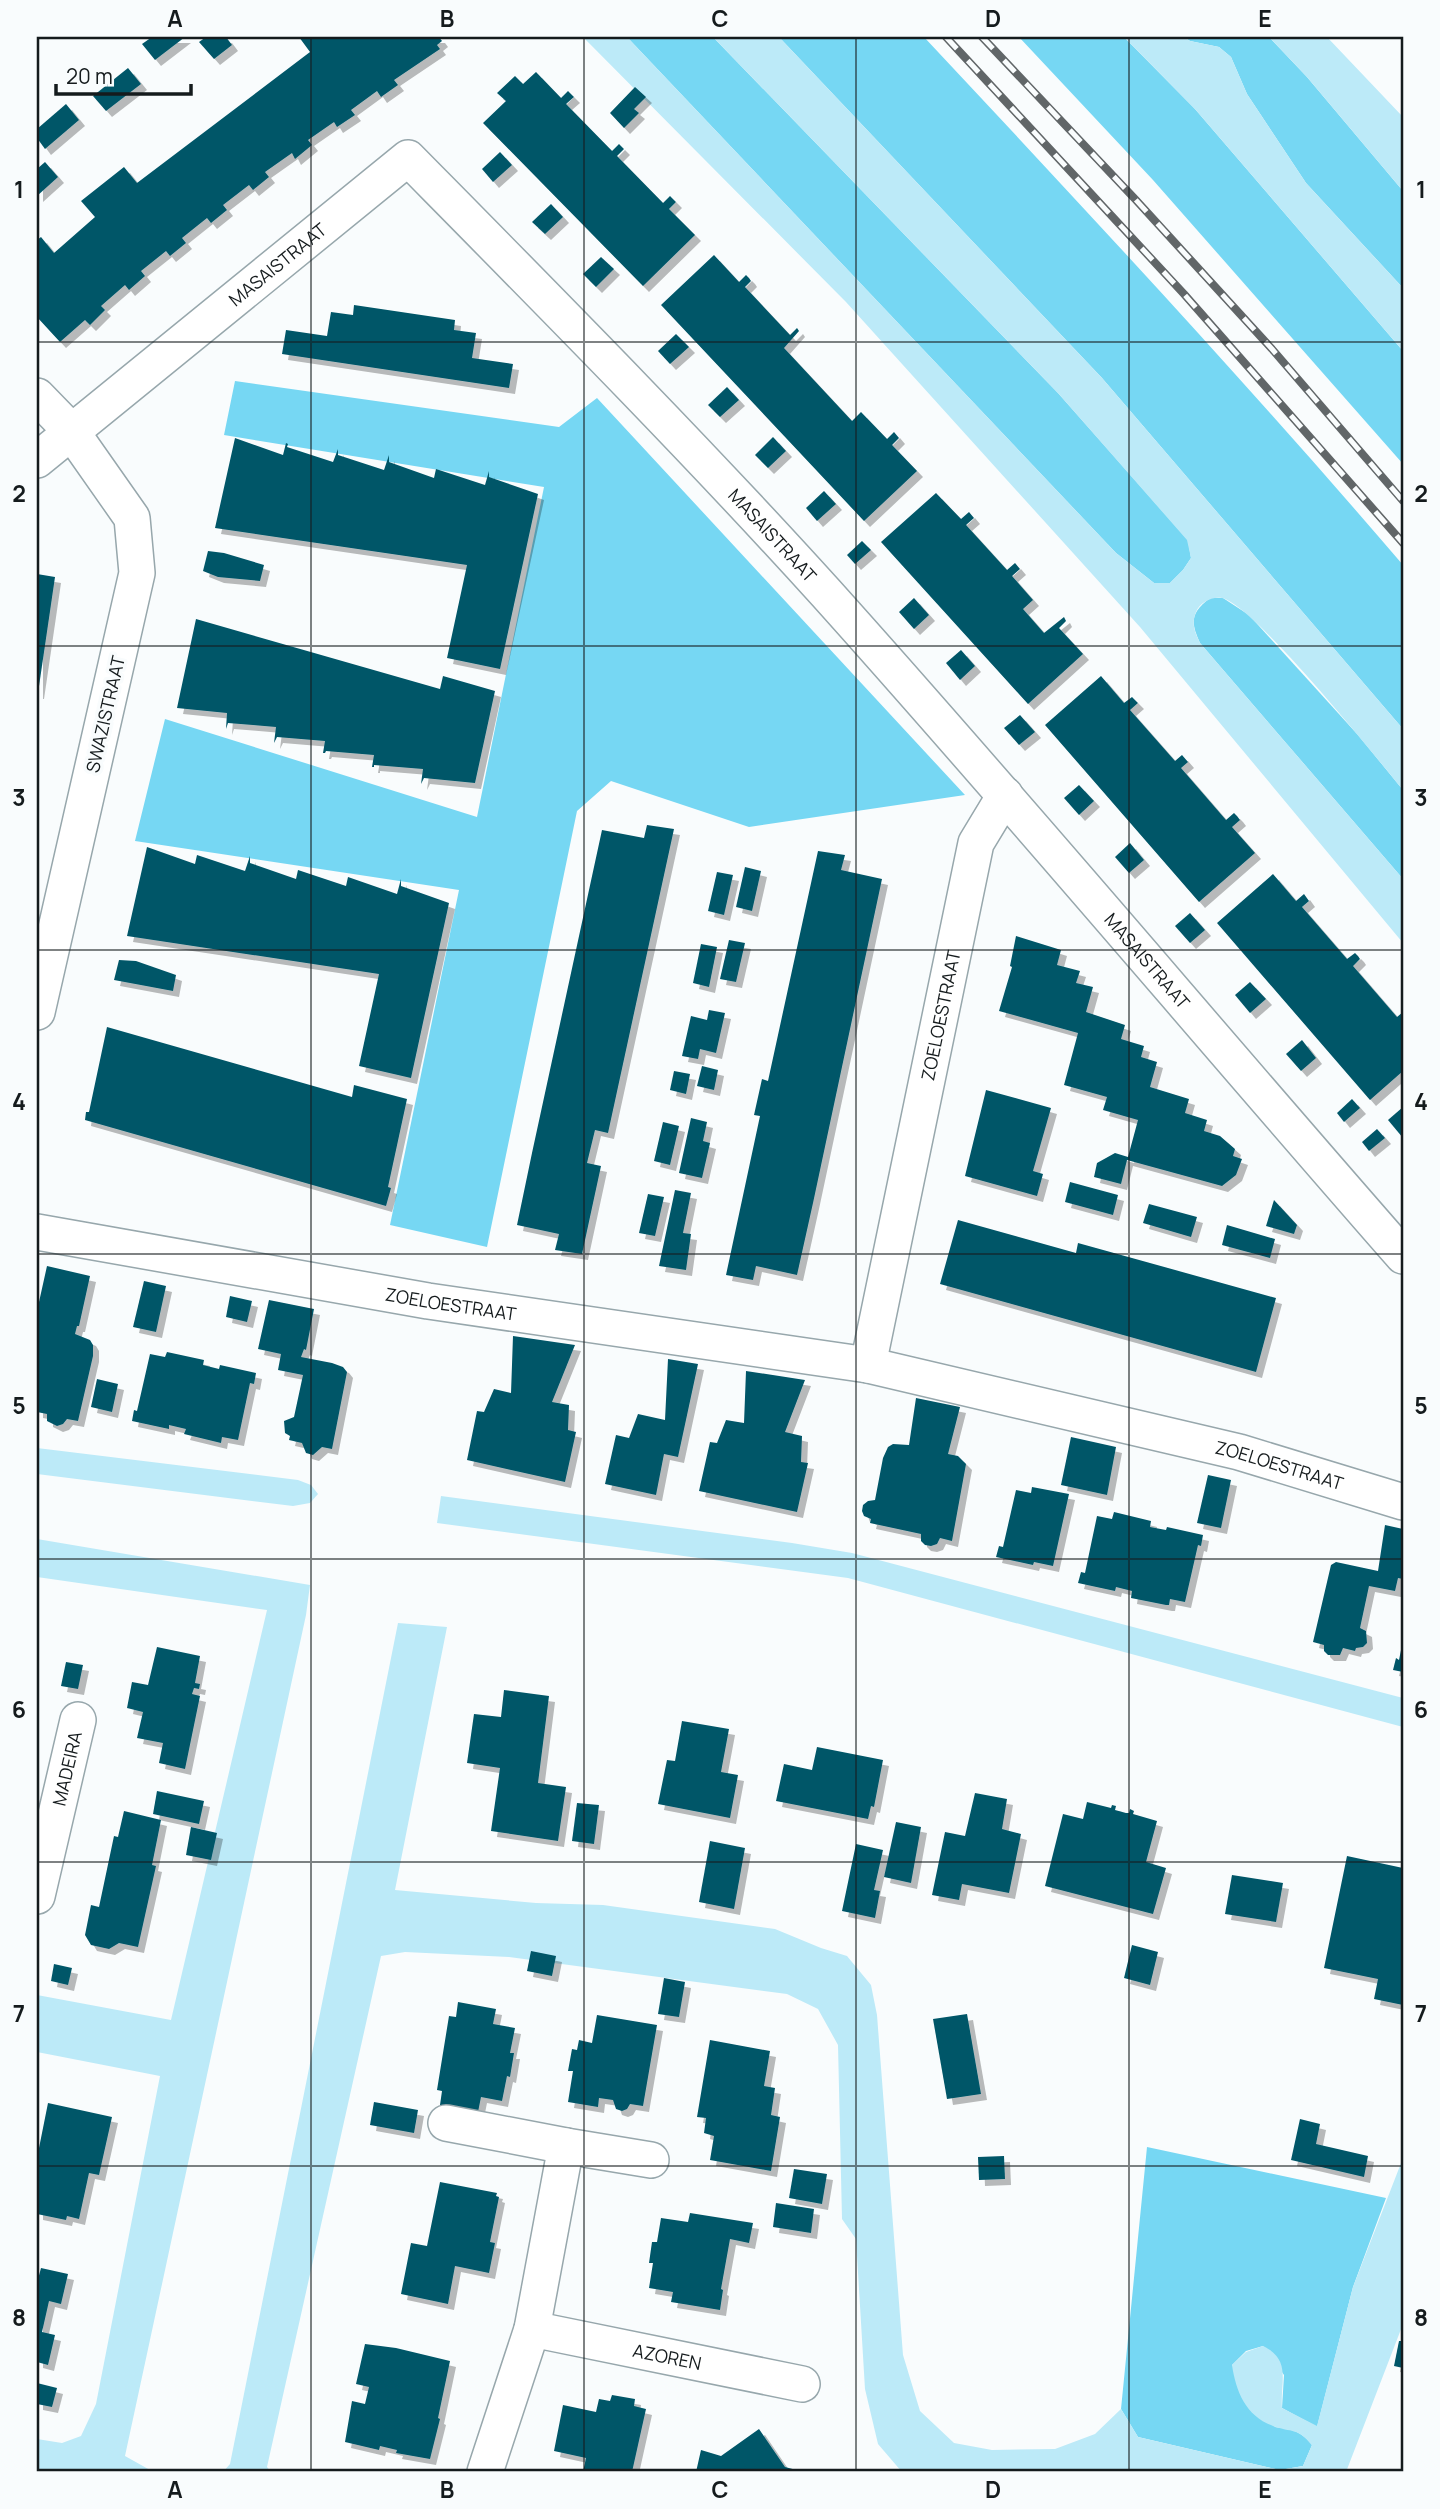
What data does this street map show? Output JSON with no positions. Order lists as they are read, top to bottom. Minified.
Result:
{"streets":{"street":["MASAISTRAAT","SWAZISTRAAT","ZOELOESTRAAT","MADEIRA","AZOREN"]},"crossings":[["MASAISTRAAT","SWAZISTRAAT"],["MASAISTRAAT","ZOELOESTRAAT"]],"scale_bar":"20 m","grid":{"columns":["A","B","C","D","E"],"rows":["1","2","3","4","5","6","7","8"]}}
